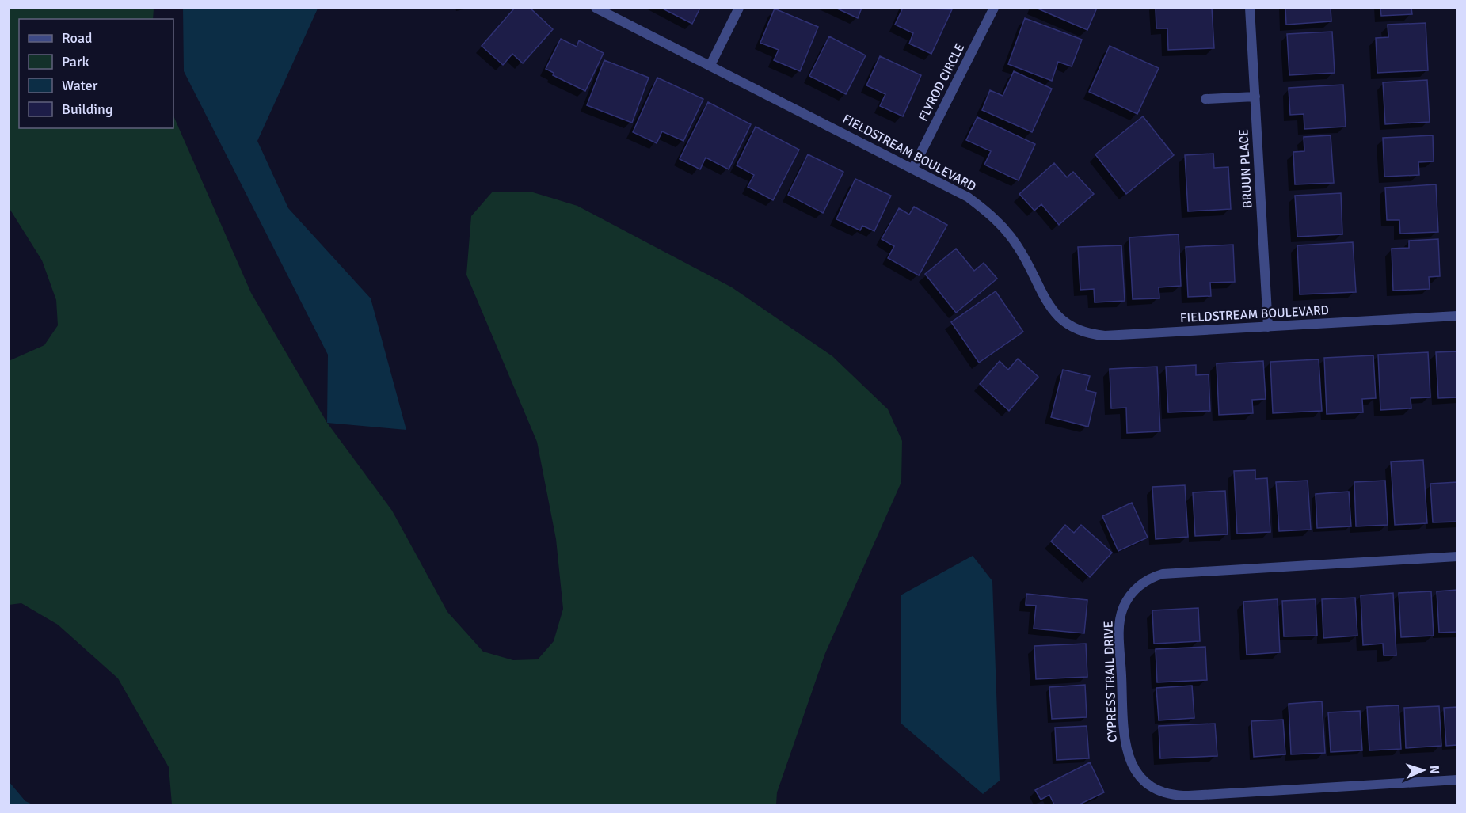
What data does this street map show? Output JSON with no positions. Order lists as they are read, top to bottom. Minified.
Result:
{"streets":{"street":["FLYROD CIRCLE","FIELDSTREAM BOULEVARD","BRUUN PLACE","CYPRESS TRAIL DRIVE"]},"crossings":[["FLYROD CIRCLE","FIELDSTREAM BOULEVARD"],["FIELDSTREAM BOULEVARD","BRUUN PLACE"]],"legend":["Road","Park","Water","Building"],"north":"right"}
